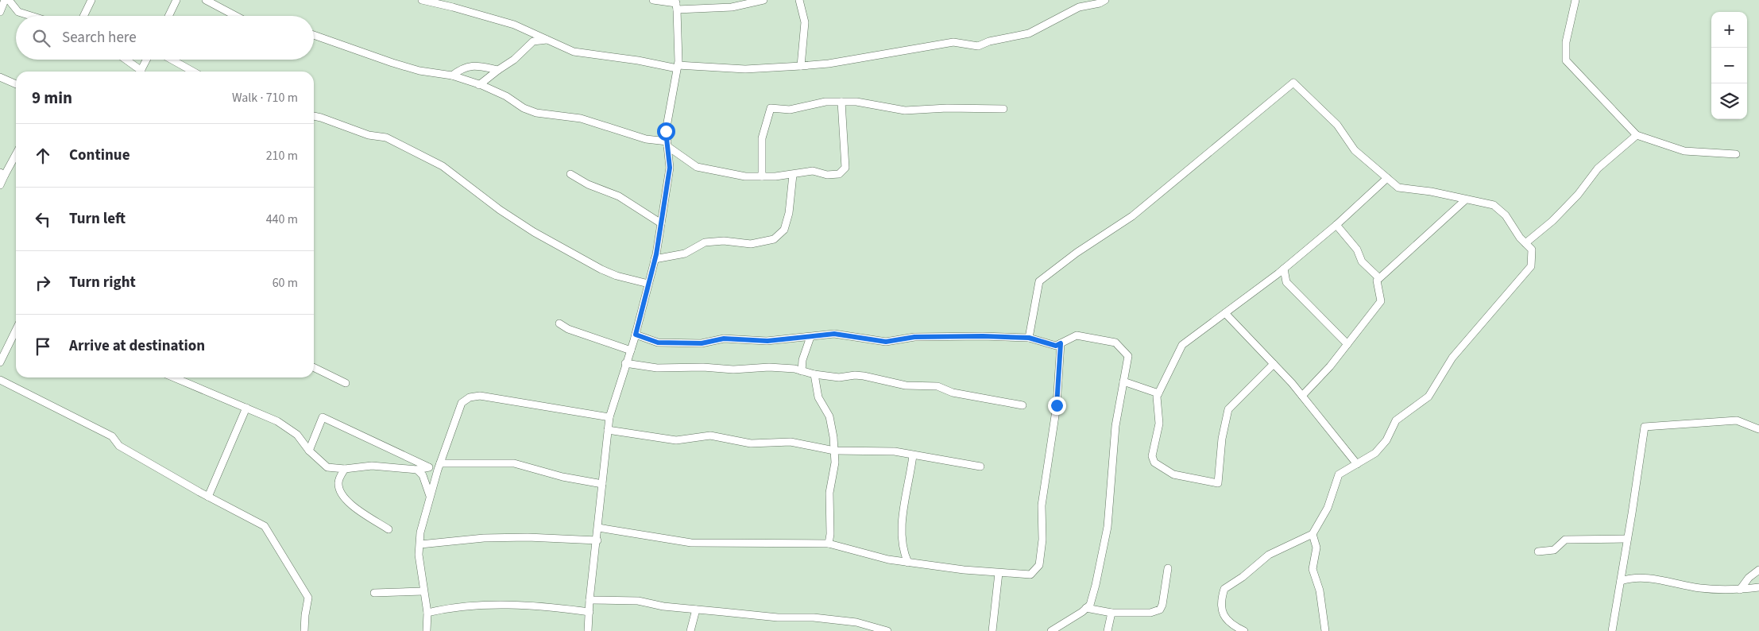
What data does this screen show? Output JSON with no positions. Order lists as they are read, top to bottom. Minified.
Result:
{"page":{"map_buttons":["+","−"],"search":"Search here","heading":["9 min","Walk · 710 m"],"list":[["Continue","210 m"],["Turn left","440 m"],["Turn right","60 m"],"Arrive at destination"]}}
